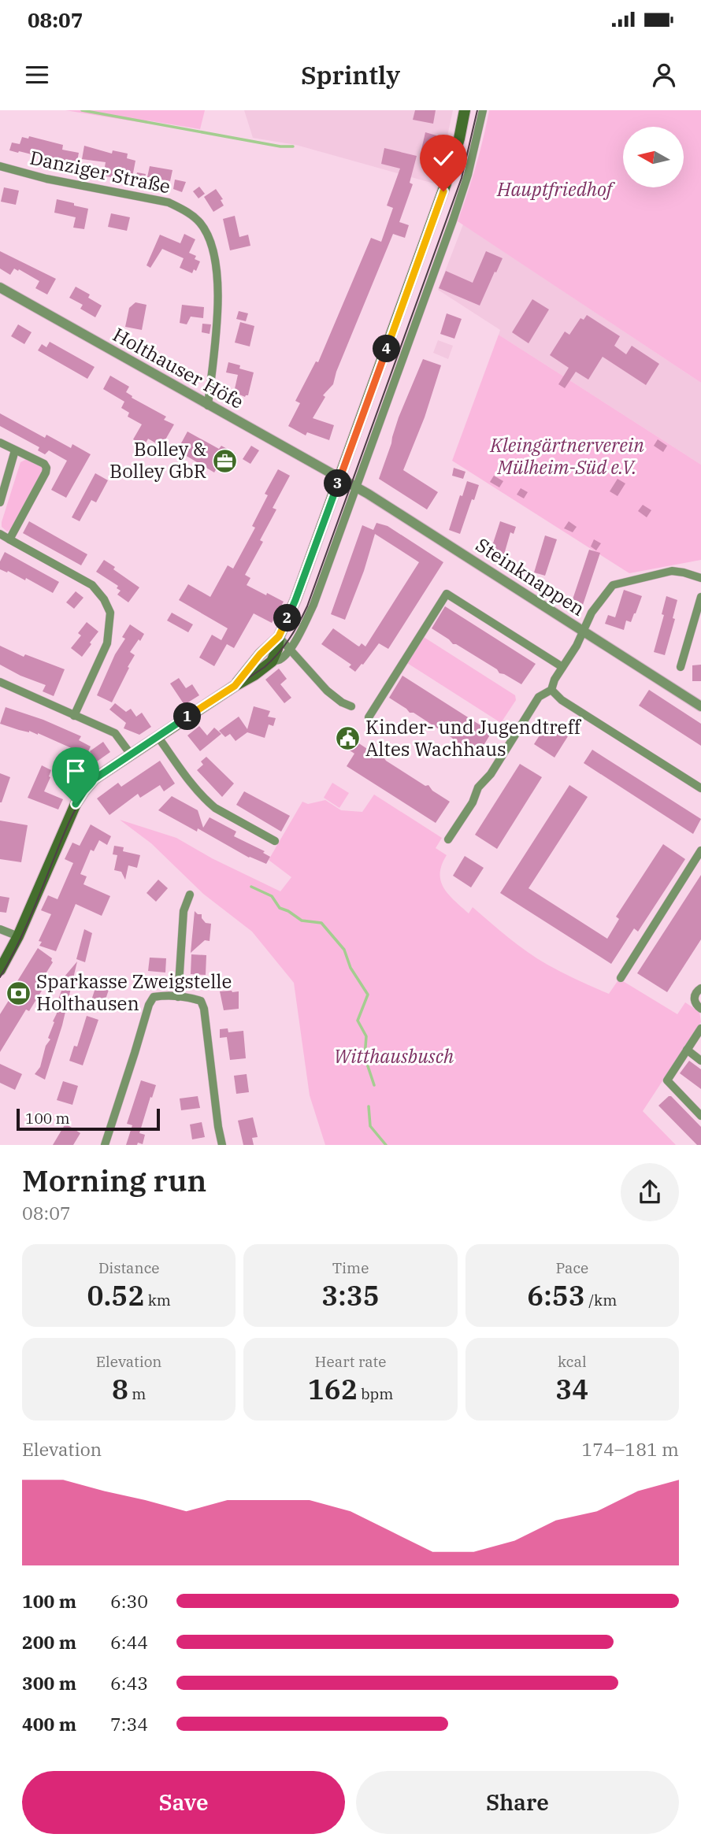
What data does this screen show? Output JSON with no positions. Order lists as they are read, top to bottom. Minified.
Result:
{"streets":{"street":["Danziger Straße","Holthauser Höfe","Steinknappen"]},"crossings":[["Danziger Straße","Holthauser Höfe"],["Holthauser Höfe","Steinknappen"]],"parks":["Hauptfriedhof","Kleingärtnerverein Mülheim-Süd e.V.","Witthausbusch"],"places":{"office":["Bolley & Bolley GbR"],"public building":["Kinder- und Jugendtreff Altes Wachhaus"],"bank":["Sparkasse Zweigstelle Holthausen"]},"scale_bar":"100 m","north":"left","page":{"status":"08:07","header":"Sprintly","pins":["4","3","2","1"],"scale":"100 m","heading":["Morning run","08:07"],"stats":[["Distance","0.52 km"],["Time","3:35"],["Pace","6:53 /km"],["Elevation","8 m"],["Heart rate","162 bpm"],["kcal","34"]],"chart":["Elevation","174–181 m"],"list":[{"name":"100 m","note":"6:30"},{"name":"200 m","note":"6:44"},{"name":"300 m","note":"6:43"},{"name":"400 m","note":"7:34"}],"buttons":["Save","Share"]}}
